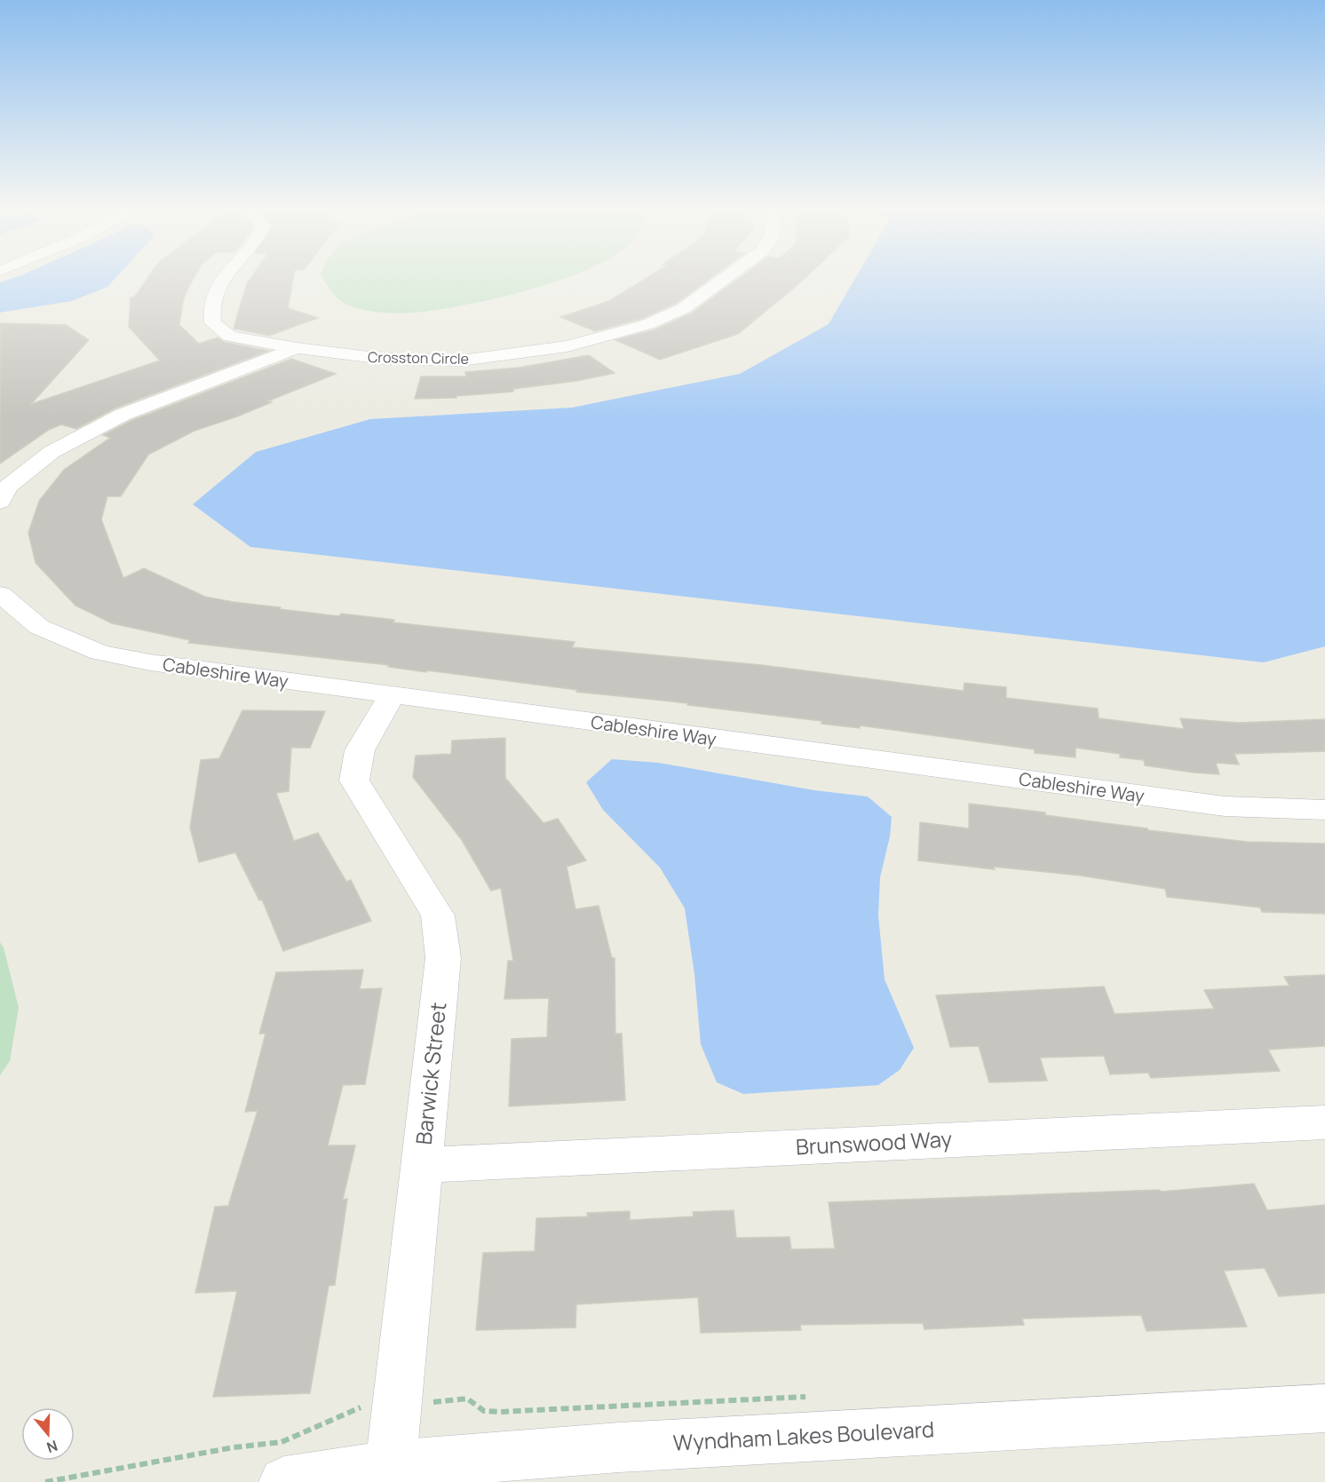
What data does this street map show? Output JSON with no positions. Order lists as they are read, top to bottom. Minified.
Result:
{"streets":{"street":["Crosston Circle","Cableshire Way","Barwick Street","Brunswood Way","Wyndham Lakes Boulevard"]},"crossings":[["Cableshire Way","Barwick Street"],["Barwick Street","Brunswood Way"],["Barwick Street","Wyndham Lakes Boulevard"]],"north":"bottom"}
